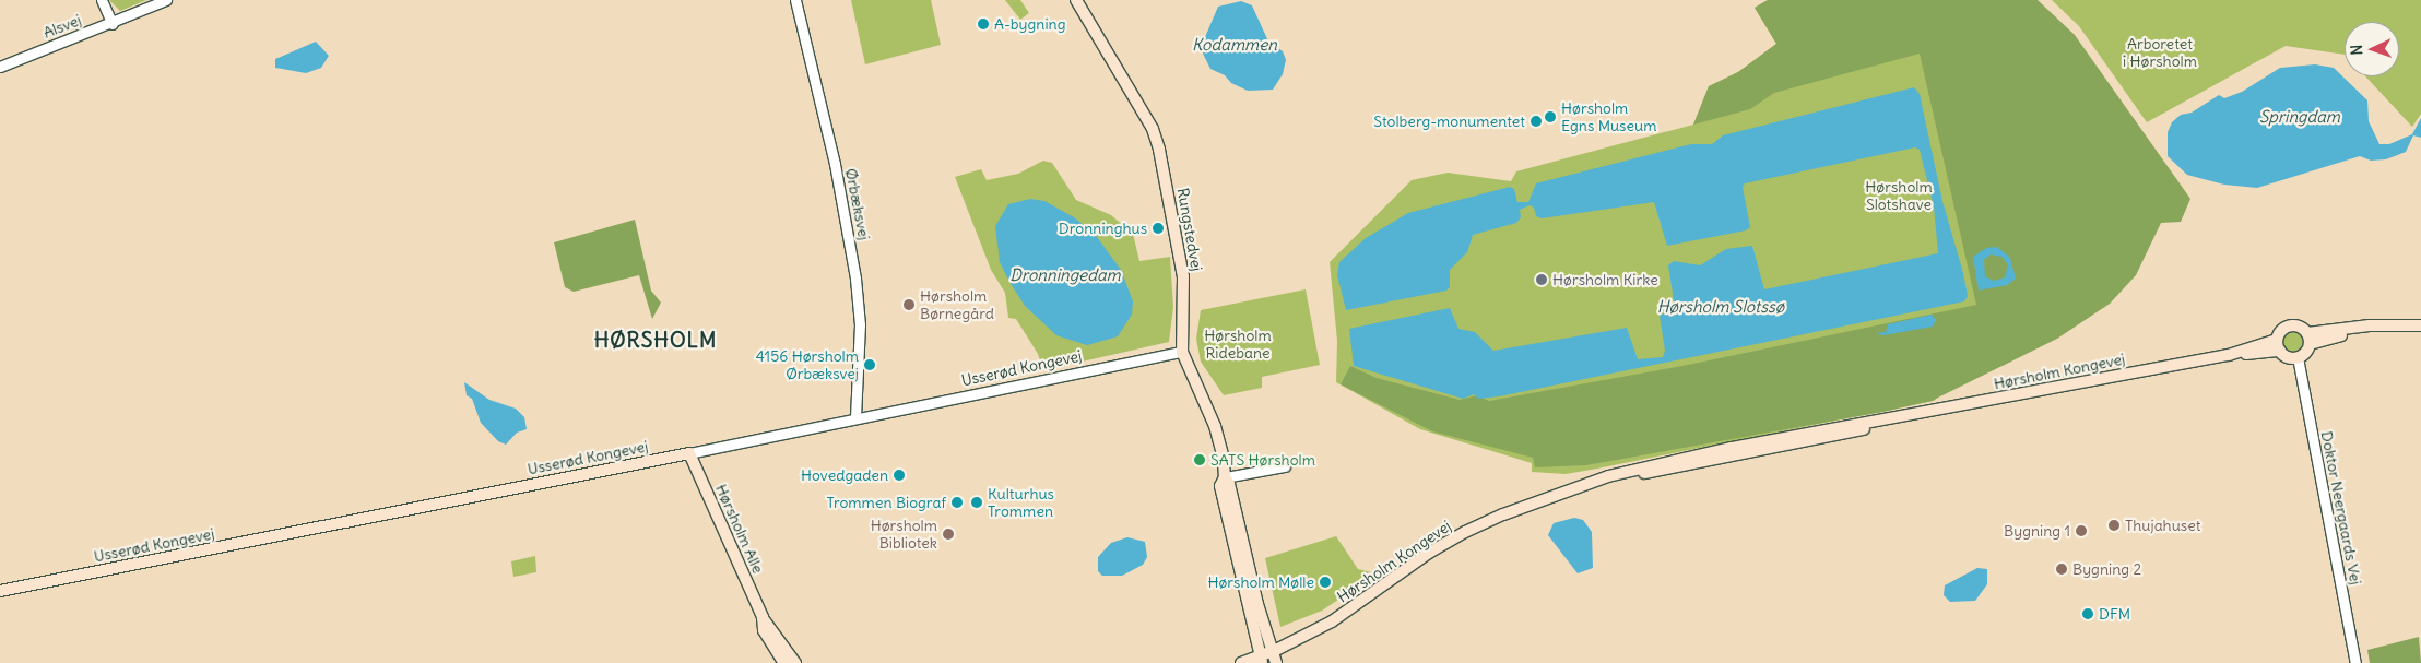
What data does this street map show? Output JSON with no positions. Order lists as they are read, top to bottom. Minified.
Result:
{"streets":{"main road":["Rungstedvej","Usserød Kongevej","Hørsholm Kongevej","Hørsholm Alle"],"street":["Alsvej","Ørbæksvej","Doktor Neergaards Vej"]},"crossings":[["Ørbæksvej","Usserød Kongevej"],["Rungstedvej","Usserød Kongevej"],["Rungstedvej","Hørsholm Kongevej"],["Usserød Kongevej","Hørsholm Alle"],["Hørsholm Kongevej","Doktor Neergaards Vej"]],"districts":["HØRSHOLM"],"water":["Kodammen","Springdam","Dronningedam","Hørsholm Slotssø"],"parks":["Arboretet i Hørsholm","Hørsholm Slotshave","Hørsholm Ridebane"],"places":["A-bygning","Hørsholm Egns Museum","Stolberg-monumentet","Dronninghus","Hørsholm Kirke","Hørsholm Børnegård","4156 Hørsholm Ørbæksvej","SATS Hørsholm","Hovedgaden","Trommen Biograf","Kulturhus Trommen","Thujahuset","Bygning 1","Hørsholm Bibliotek","Bygning 2","Hørsholm Mølle","DFM"],"north":"left"}
